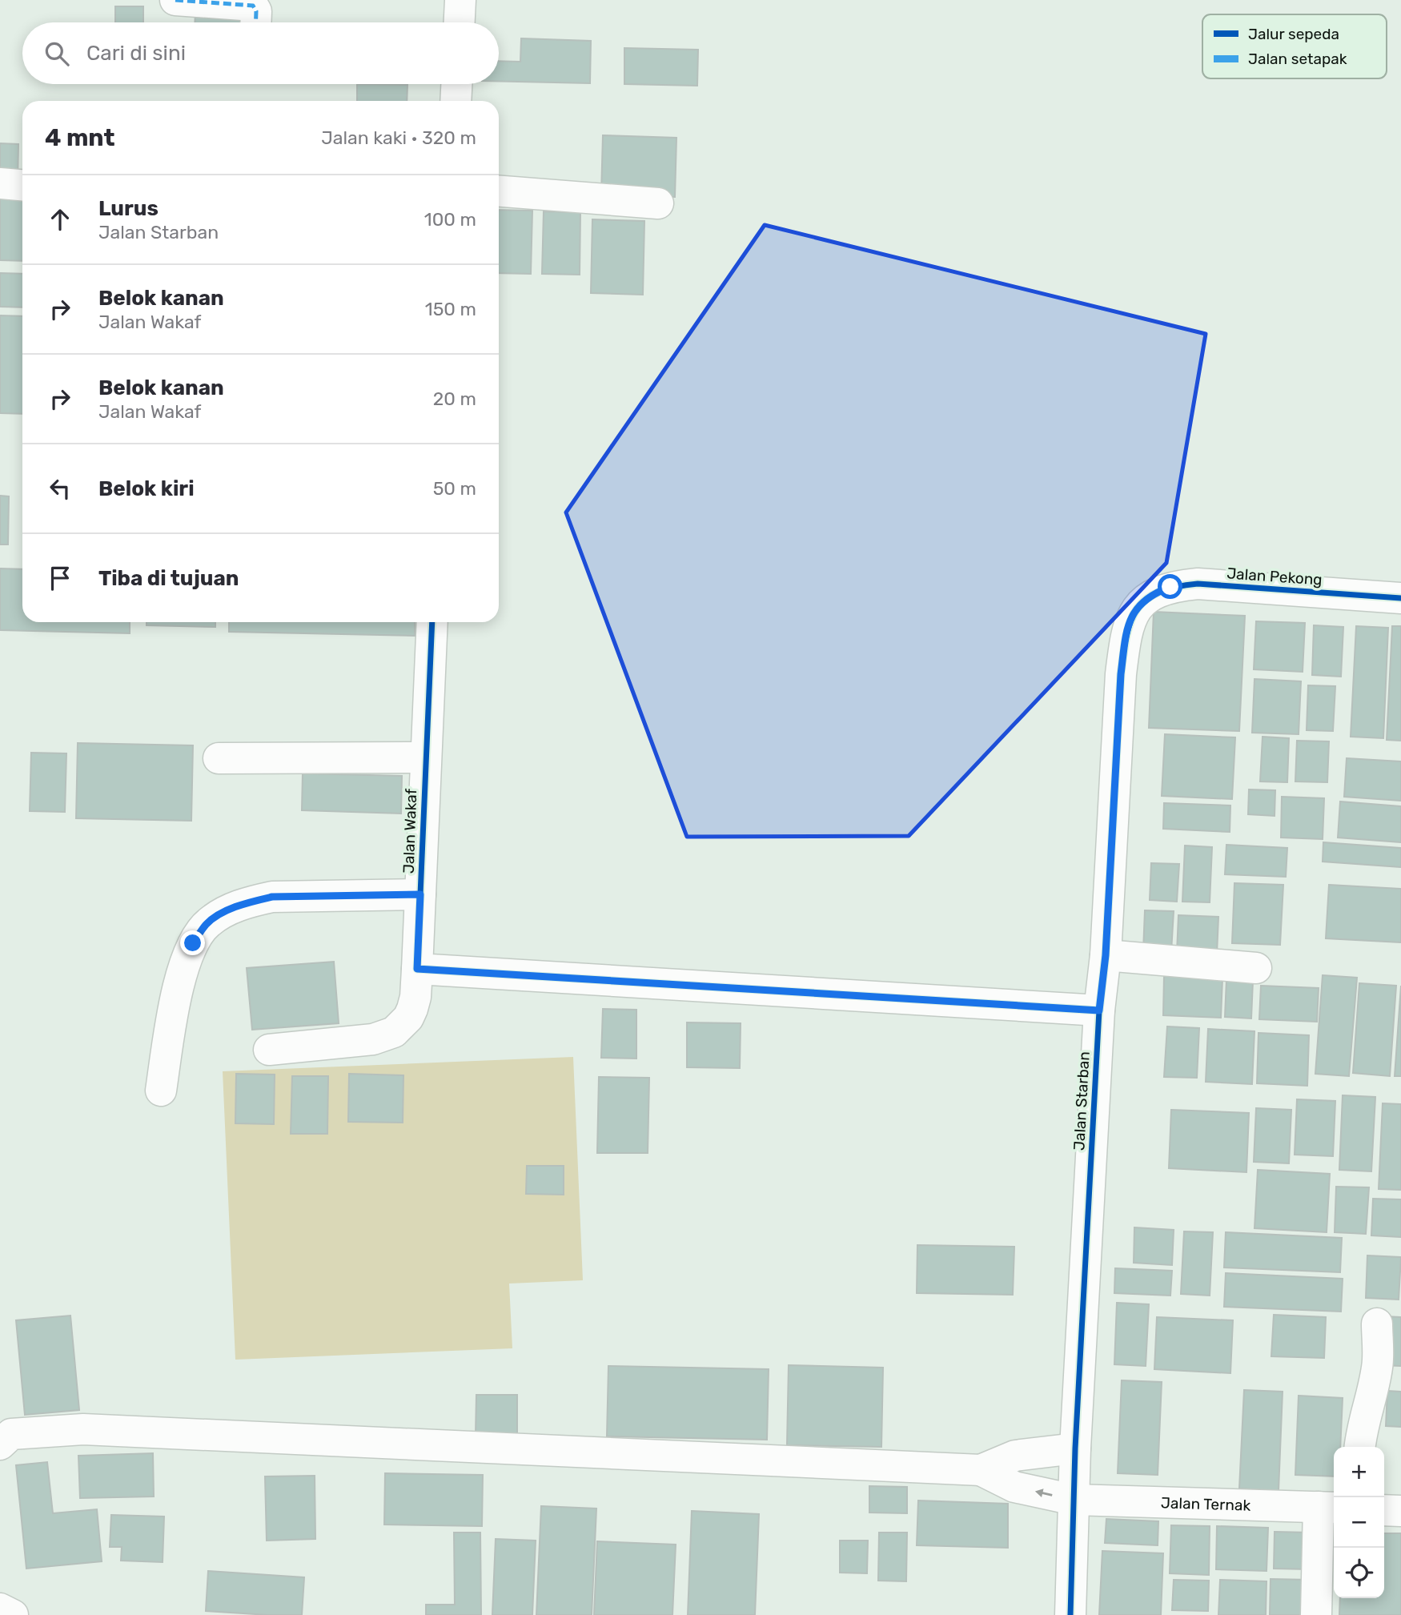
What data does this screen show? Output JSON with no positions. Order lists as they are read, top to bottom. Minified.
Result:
{"streets":{"street":["Jalan Pekong","Jalan Wakaf","Jalan Starban","Jalan Ternak"]},"crossings":[["Jalan Pekong","Jalan Starban"],["Jalan Starban","Jalan Ternak"]],"legend":["Jalur sepeda","Jalan setapak"],"page":{"search":"Cari di sini","heading":["4 mnt","Jalan kaki · 320 m"],"list":[["Lurus","Jalan Starban","100 m"],["Belok kanan","Jalan Wakaf","150 m"],["Belok kanan","Jalan Wakaf","20 m"],["Belok kiri","50 m"],"Tiba di tujuan"],"map_buttons":["+","−"]}}
